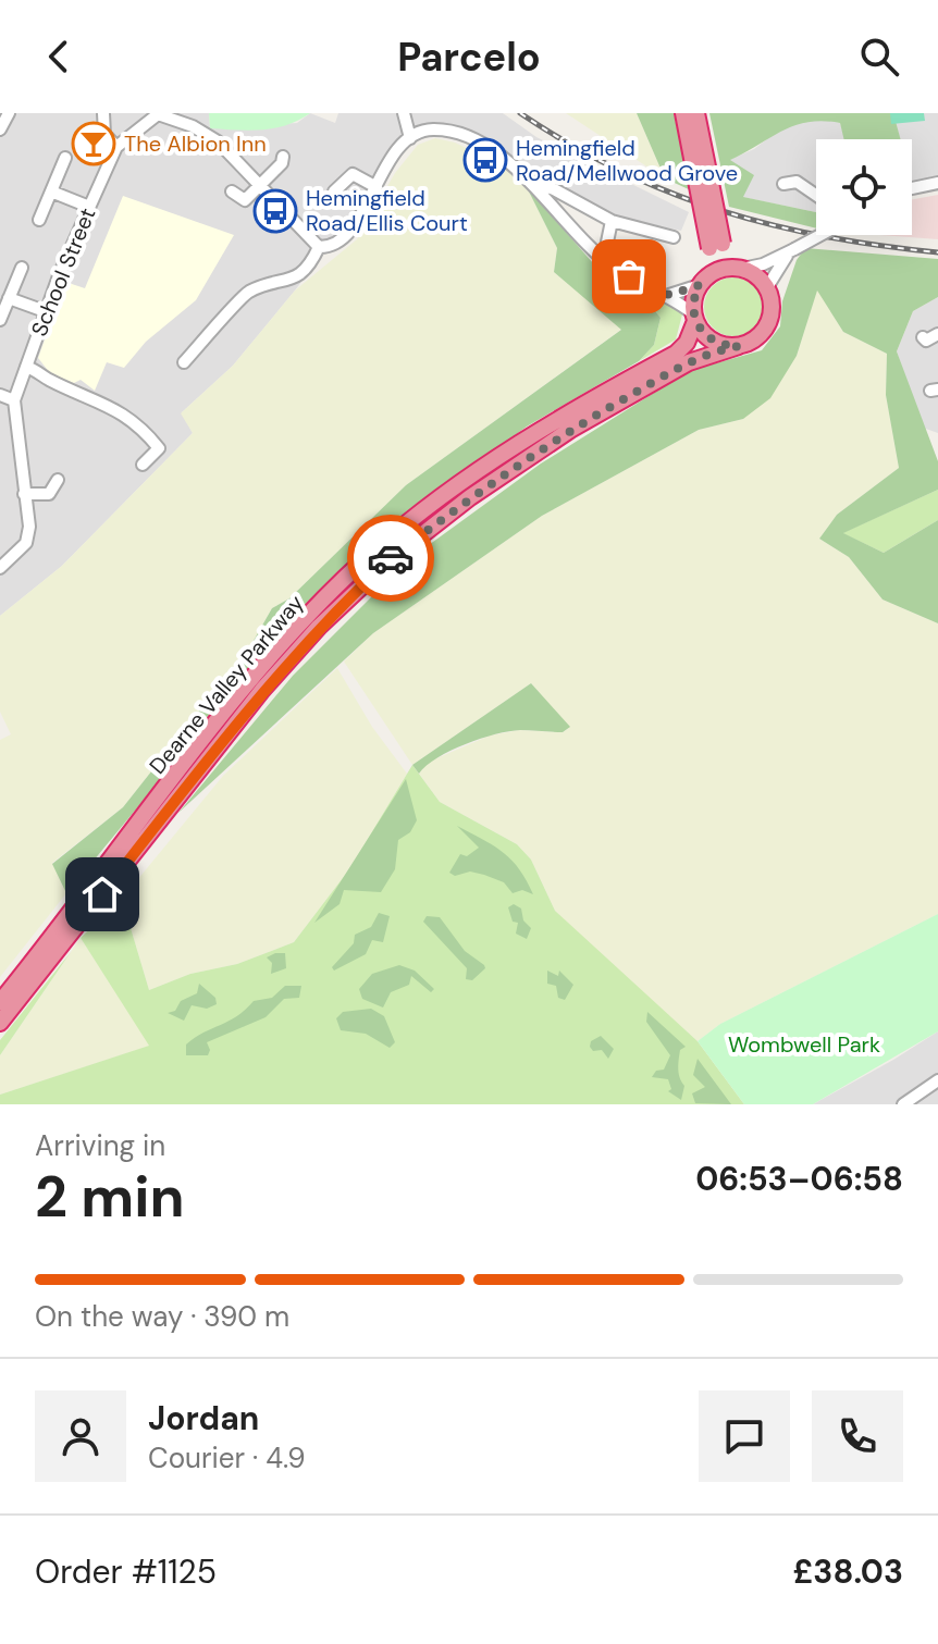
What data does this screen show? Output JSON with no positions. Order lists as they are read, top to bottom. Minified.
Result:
{"streets":{"highway":["Dearne Valley Parkway"],"street":["School Street"]},"parks":["Wombwell Park"],"places":{"bar":["The Albion Inn"],"bus stop":["Hemingfield Road/Mellwood Grove","Hemingfield Road/Ellis Court"]},"page":{"header":"Parcelo","heading":["2 min","Arriving in","06:53–06:58"],"panel":["Jordan","Courier · 4.9","Order #1125","£38.03"],"bar":"On the way · 390 m"}}
